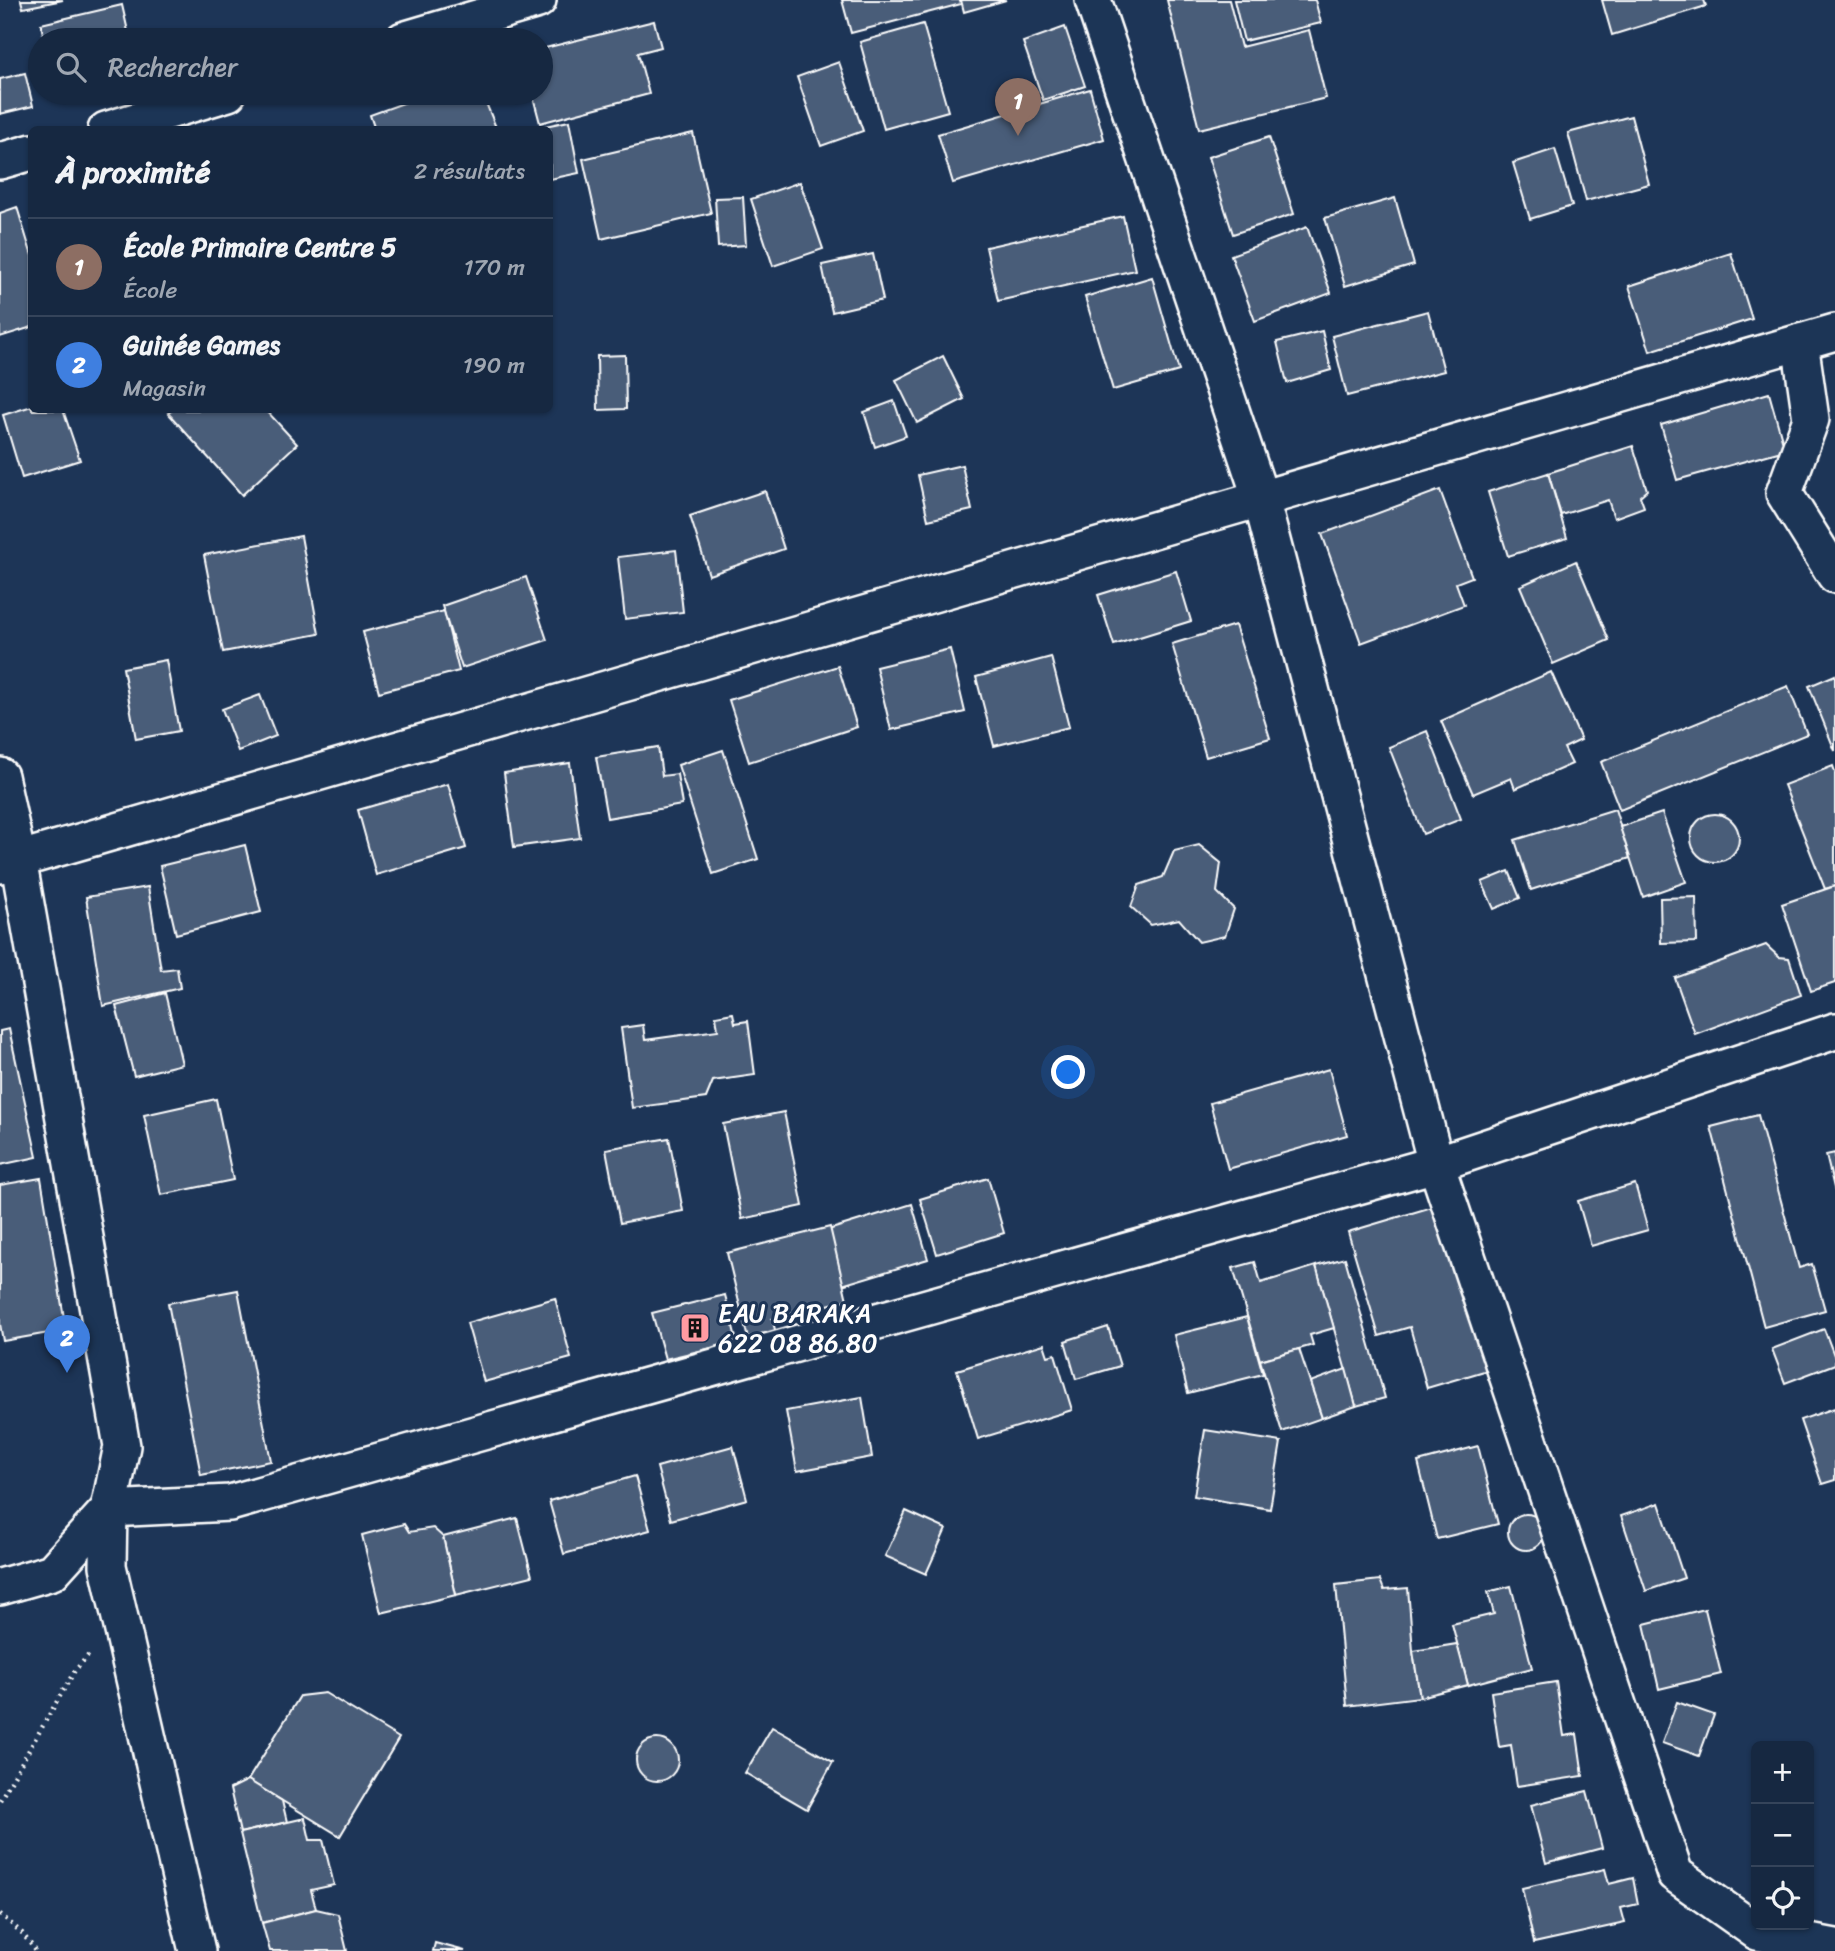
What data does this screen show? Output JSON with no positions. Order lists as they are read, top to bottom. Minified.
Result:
{"places":{"building":["EAU BARAKA 622 08 86 80"]},"page":{"search":"Rechercher","pins":["1","2"],"heading":["À proximité","2 résultats"],"list":[{"mark":"1","name":"École Primaire Centre 5","note":"École","value":"170 m"},{"mark":"2","name":"Guinée Games","note":"Magasin","value":"190 m"}],"map_buttons":["+","−"]}}
